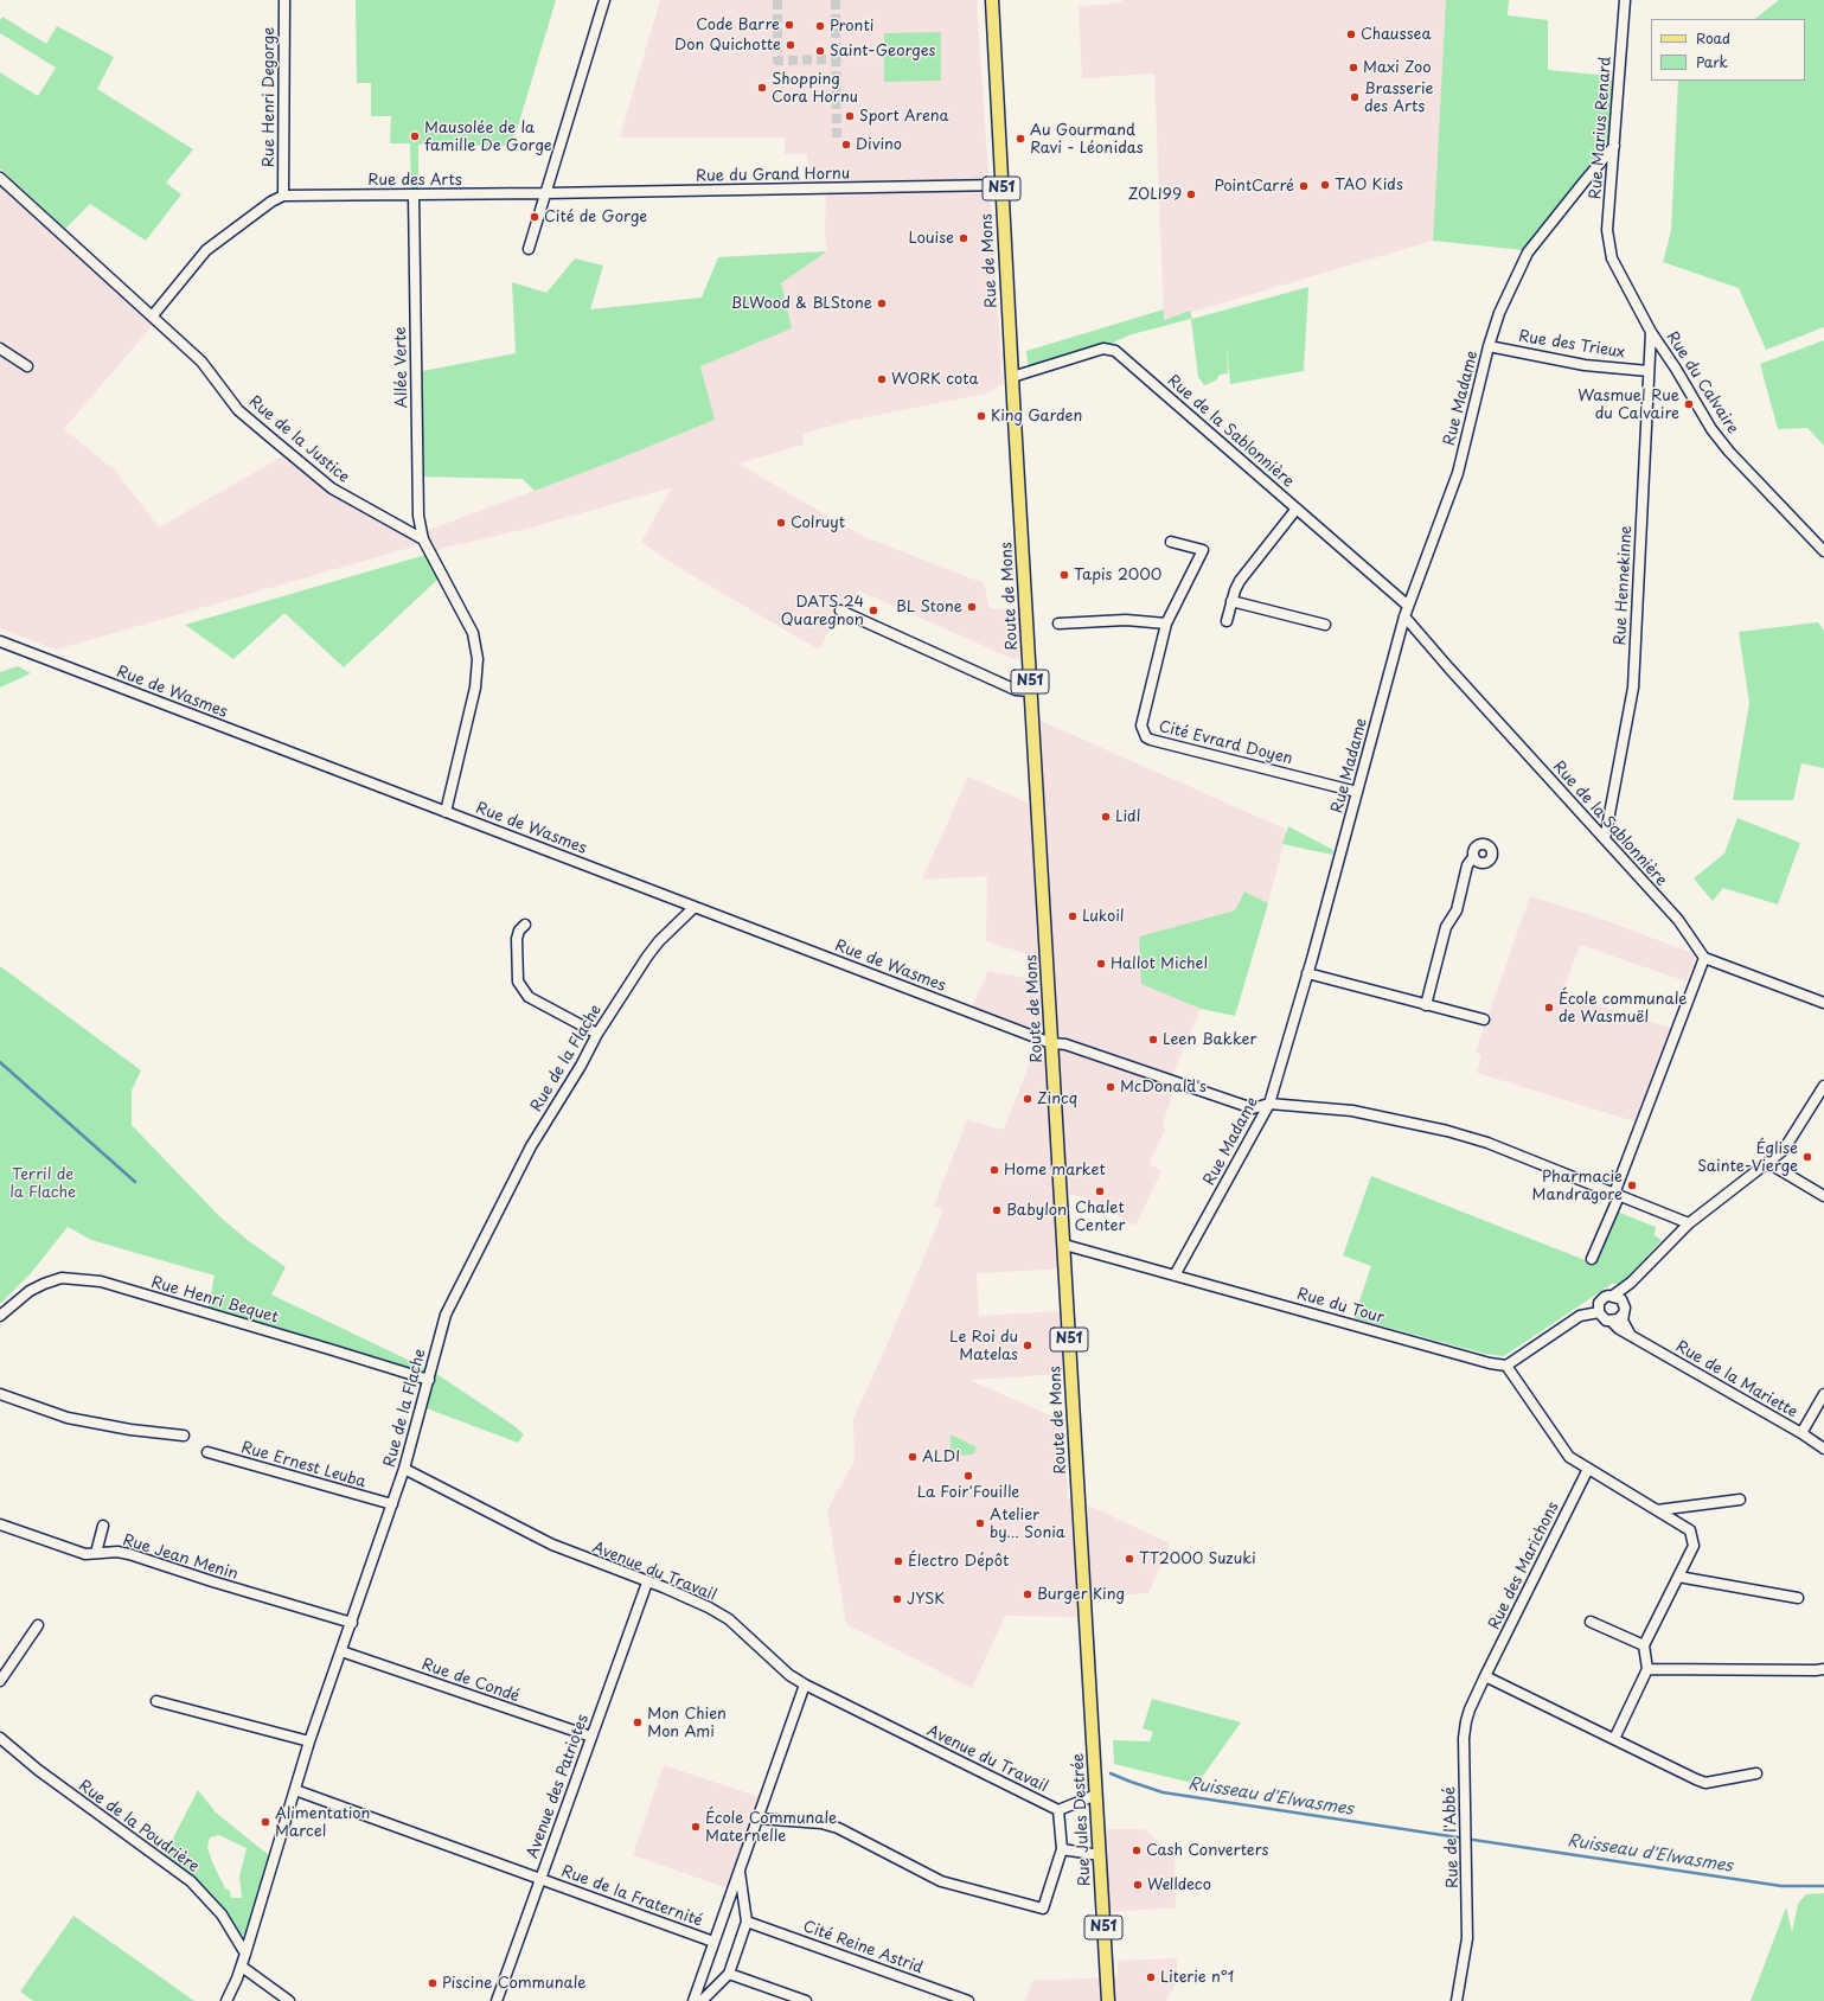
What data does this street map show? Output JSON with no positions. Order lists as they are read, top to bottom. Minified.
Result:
{"streets":{"main road":["N51","Rue de Mons","Route de Mons","Rue Jules Destrée"],"street":["Rue Henri Degorge","Rue Marius Renard","Rue du Grand Hornu","Rue des Arts","Rue des Trieux","Allée Verte","Rue du Calvaire","Rue Madame","Rue de la Sablonnière","Rue de la Justice","Rue Hennekinne","Rue de Wasmes","Cité Evrard Doyen","Rue de la Flache","Rue Henri Bequet","Rue du Tour","Rue de la Mariette","Rue Ernest Leuba","Rue Jean Menin","Rue des Marichons","Avenue du Travail","Rue de Condé","Avenue des Patriotes","Rue de la Poudrière","Rue de l'Abbé","Rue de la Fraternité","Cité Reine Astrid"]},"crossings":[["Rue Henri Degorge","Rue des Arts"],["Rue Marius Renard","Rue du Calvaire"],["Rue Marius Renard","Rue Madame"],["Rue du Grand Hornu","Rue des Arts"],["Rue du Grand Hornu","Rue de Mons"],["Rue des Arts","Allée Verte"],["Rue de Mons","Rue de la Sablonnière"],["Rue de Mons","Route de Mons"],["Rue des Trieux","Rue Madame"],["Rue des Trieux","Rue Hennekinne"],["Allée Verte","Rue de la Justice"],["Rue du Calvaire","Rue Hennekinne"],["Rue Madame","Rue de la Sablonnière"],["Rue Madame","Rue de Wasmes"],["Rue Madame","Cité Evrard Doyen"],["Rue Madame","Rue du Tour"],["Rue de la Sablonnière","Rue Hennekinne"],["Rue de la Sablonnière","Route de Mons"],["Route de Mons","Rue de Wasmes"],["Route de Mons","Rue du Tour"],["Route de Mons","Rue Jules Destrée"],["Rue de Wasmes","Rue de la Flache"],["Rue de la Flache","Rue Henri Bequet"],["Rue de la Flache","Rue Ernest Leuba"],["Rue de la Flache","Rue Jean Menin"],["Rue de la Flache","Avenue du Travail"],["Rue de la Flache","Rue de Condé"],["Rue de la Flache","Rue de la Poudrière"],["Rue de la Flache","Rue de la Fraternité"],["Rue des Marichons","Rue de l'Abbé"],["Avenue du Travail","Avenue des Patriotes"],["Rue de Condé","Avenue des Patriotes"],["Avenue des Patriotes","Rue de la Fraternité"]],"water":["Ruisseau d'Elwasmes"],"parks":["Terril de la Flache"],"places":["Code Barre","Pronti","Chaussea","Don Quichotte","Saint-Georges","Maxi Zoo","Shopping Cora Hornu","Brasserie des Arts","Sport Arena","Mausolée de la famille De Gorge","Au Gourmand Ravi - Léonidas","Divino","TAO Kids","PointCarré","ZOLI99","Cité de Gorge","Louise","BLWood & BLStone","WORK cota","Wasmuel Rue du Calvaire","King Garden","Colruyt","Tapis 2000","BL Stone","DATS 24 Quaregnon","Lidl","Lukoil","Hallot Michel","École communale de Wasmuël","Leen Bakker","McDonald's","Zincq","Église Sainte-Vierge","Home market","Pharmacie Mandragore","Chalet Center","Babylon","Le Roi du Matelas","ALDI","La Foir'Fouille","Atelier by... Sonia","TT2000 Suzuki","Électro Dépôt","Burger King","JYSK","Mon Chien Mon Ami","Alimentation Marcel","École Communale Maternelle","Cash Converters","Welldeco","Literie n°1","Piscine Communale"],"legend":["Road","Park"]}
